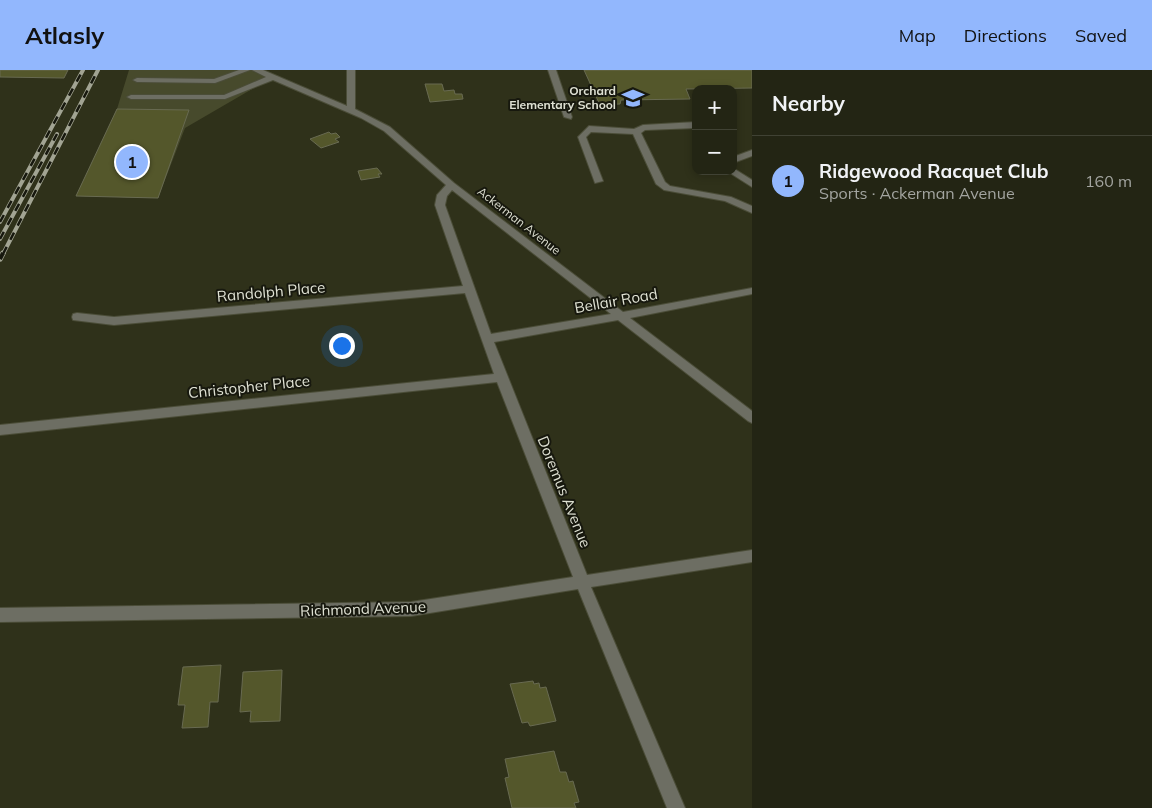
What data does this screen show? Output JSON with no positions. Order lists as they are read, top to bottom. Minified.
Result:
{"streets":{"street":["Ackerman Avenue","Randolph Place","Bellair Road","Christopher Place","Doremus Avenue","Richmond Avenue"]},"crossings":[["Ackerman Avenue","Bellair Road"],["Ackerman Avenue","Doremus Avenue"],["Randolph Place","Doremus Avenue"],["Bellair Road","Doremus Avenue"],["Christopher Place","Doremus Avenue"],["Doremus Avenue","Richmond Avenue"]],"places":{"school or university":["Orchard Elementary School"]},"page":{"header":"Atlasly","nav":["Map","Directions","Saved"],"heading":"Nearby","map_buttons":["+","−"],"list":[{"mark":"1","name":"Ridgewood Racquet Club","note":"Sports · Ackerman Avenue","value":"160 m"}],"pins":"1"}}
